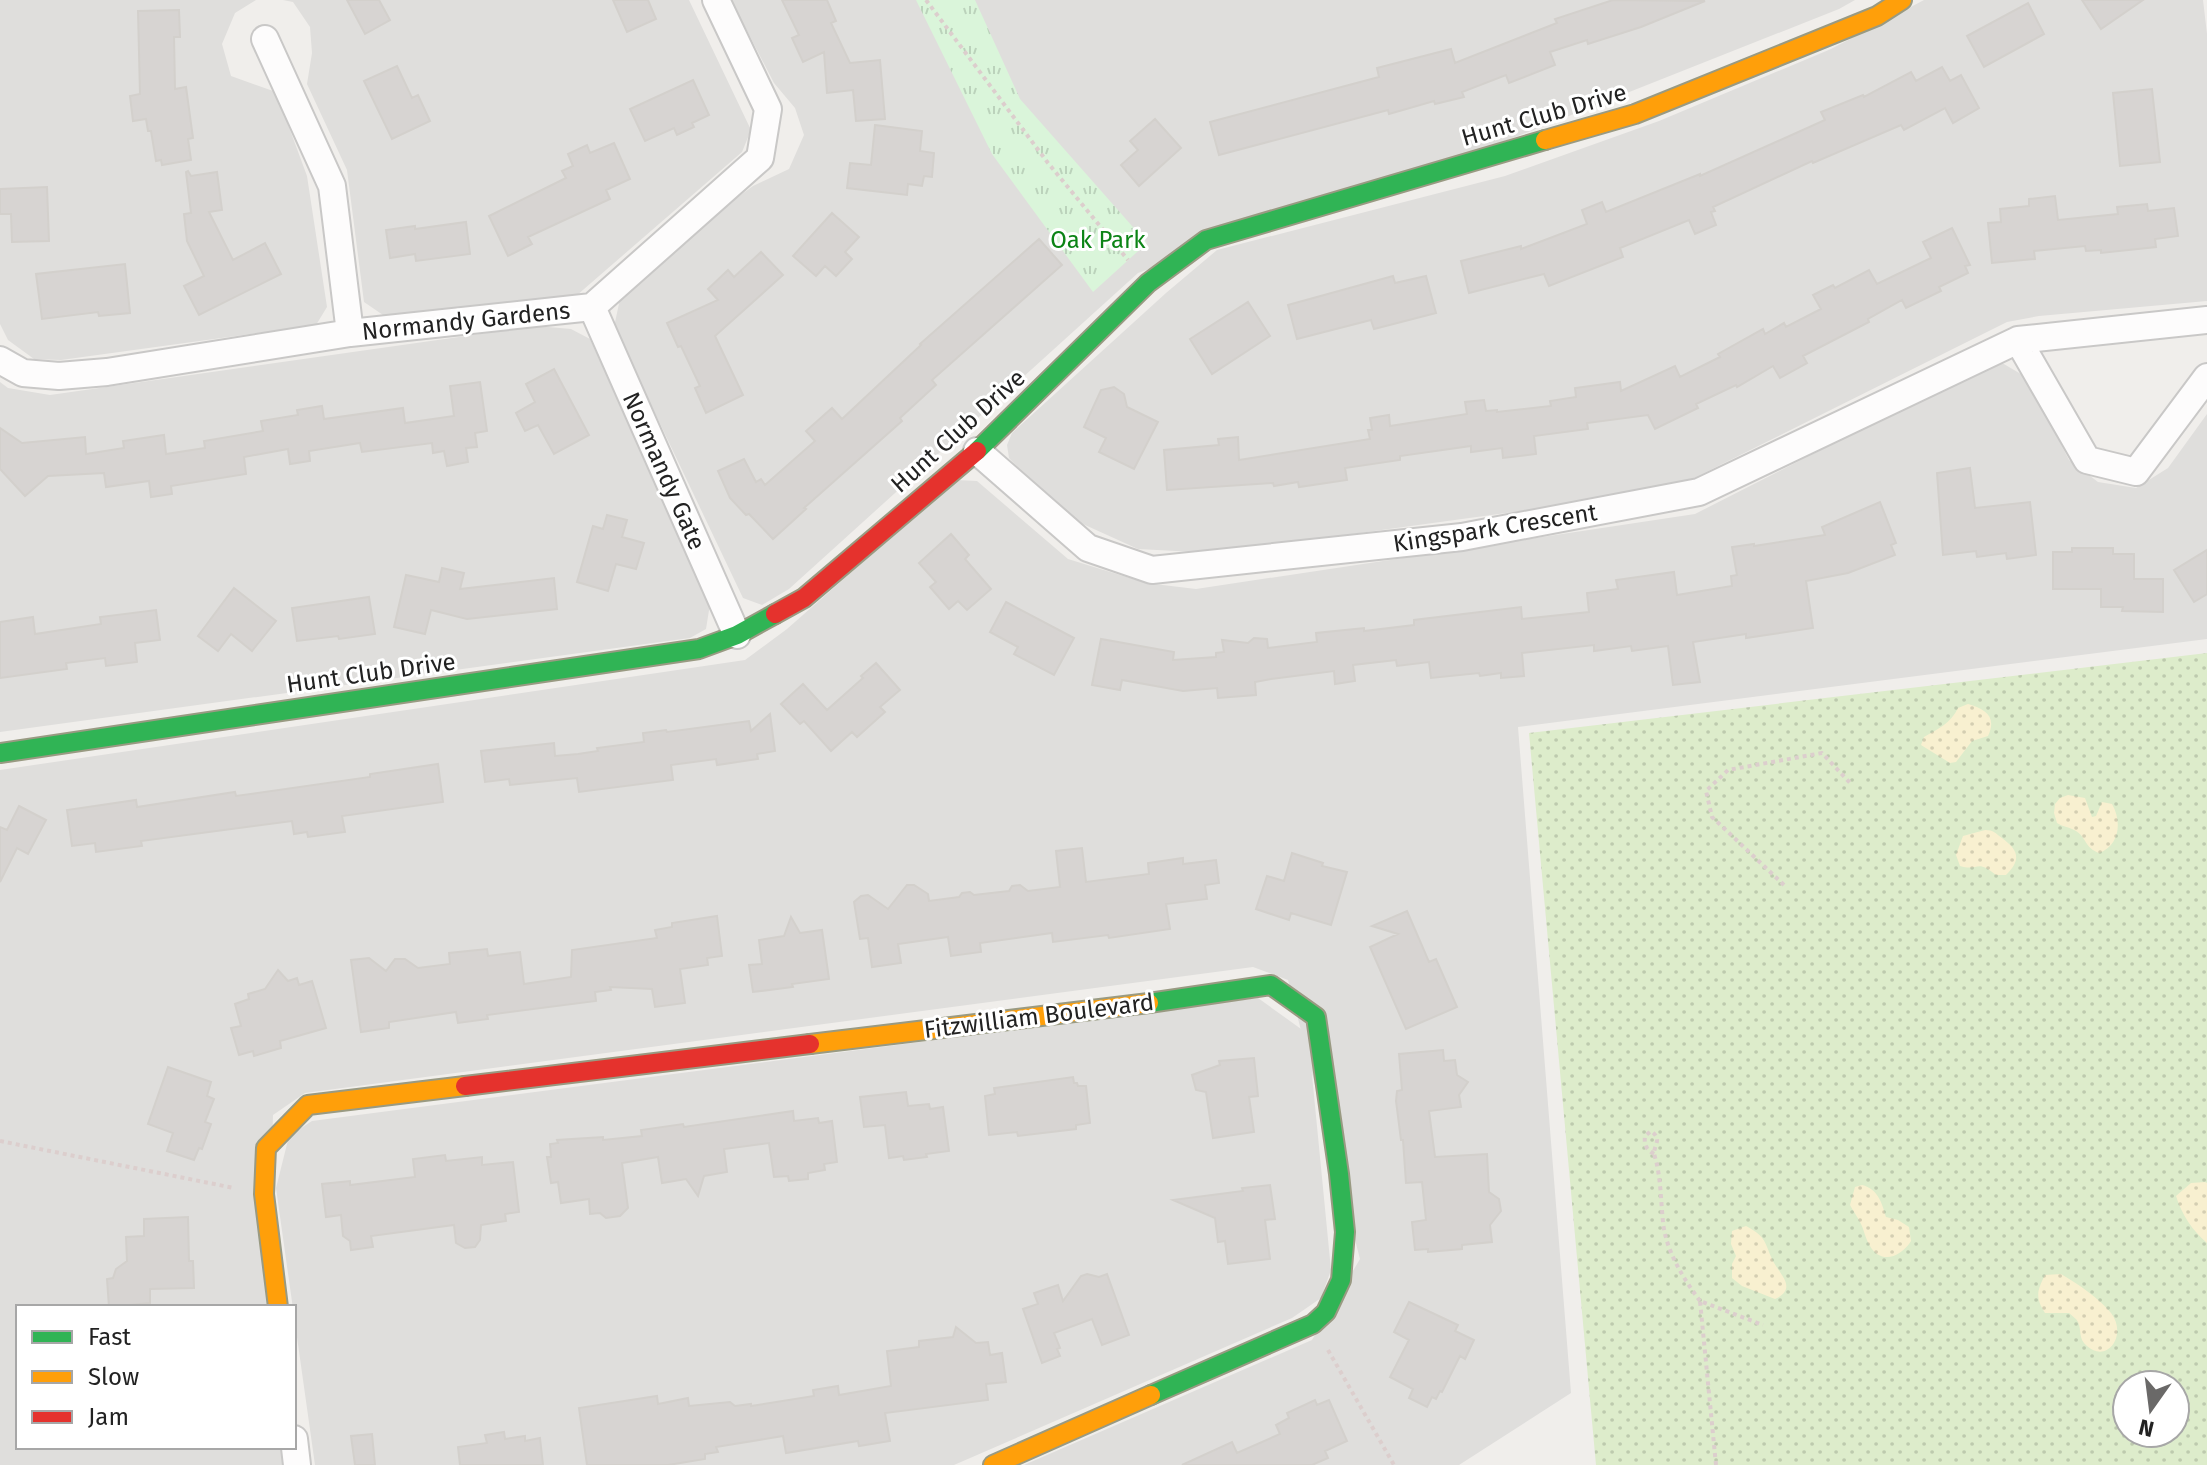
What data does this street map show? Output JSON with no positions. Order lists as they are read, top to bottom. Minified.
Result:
{"streets":{"street":["Hunt Club Drive","Normandy Gardens","Normandy Gate","Kingspark Crescent","Fitzwilliam Boulevard"]},"crossings":[["Hunt Club Drive","Normandy Gate"],["Hunt Club Drive","Kingspark Crescent"],["Normandy Gardens","Normandy Gate"]],"parks":["Oak Park"],"legend":["Fast","Slow","Jam"],"north":"bottom"}
